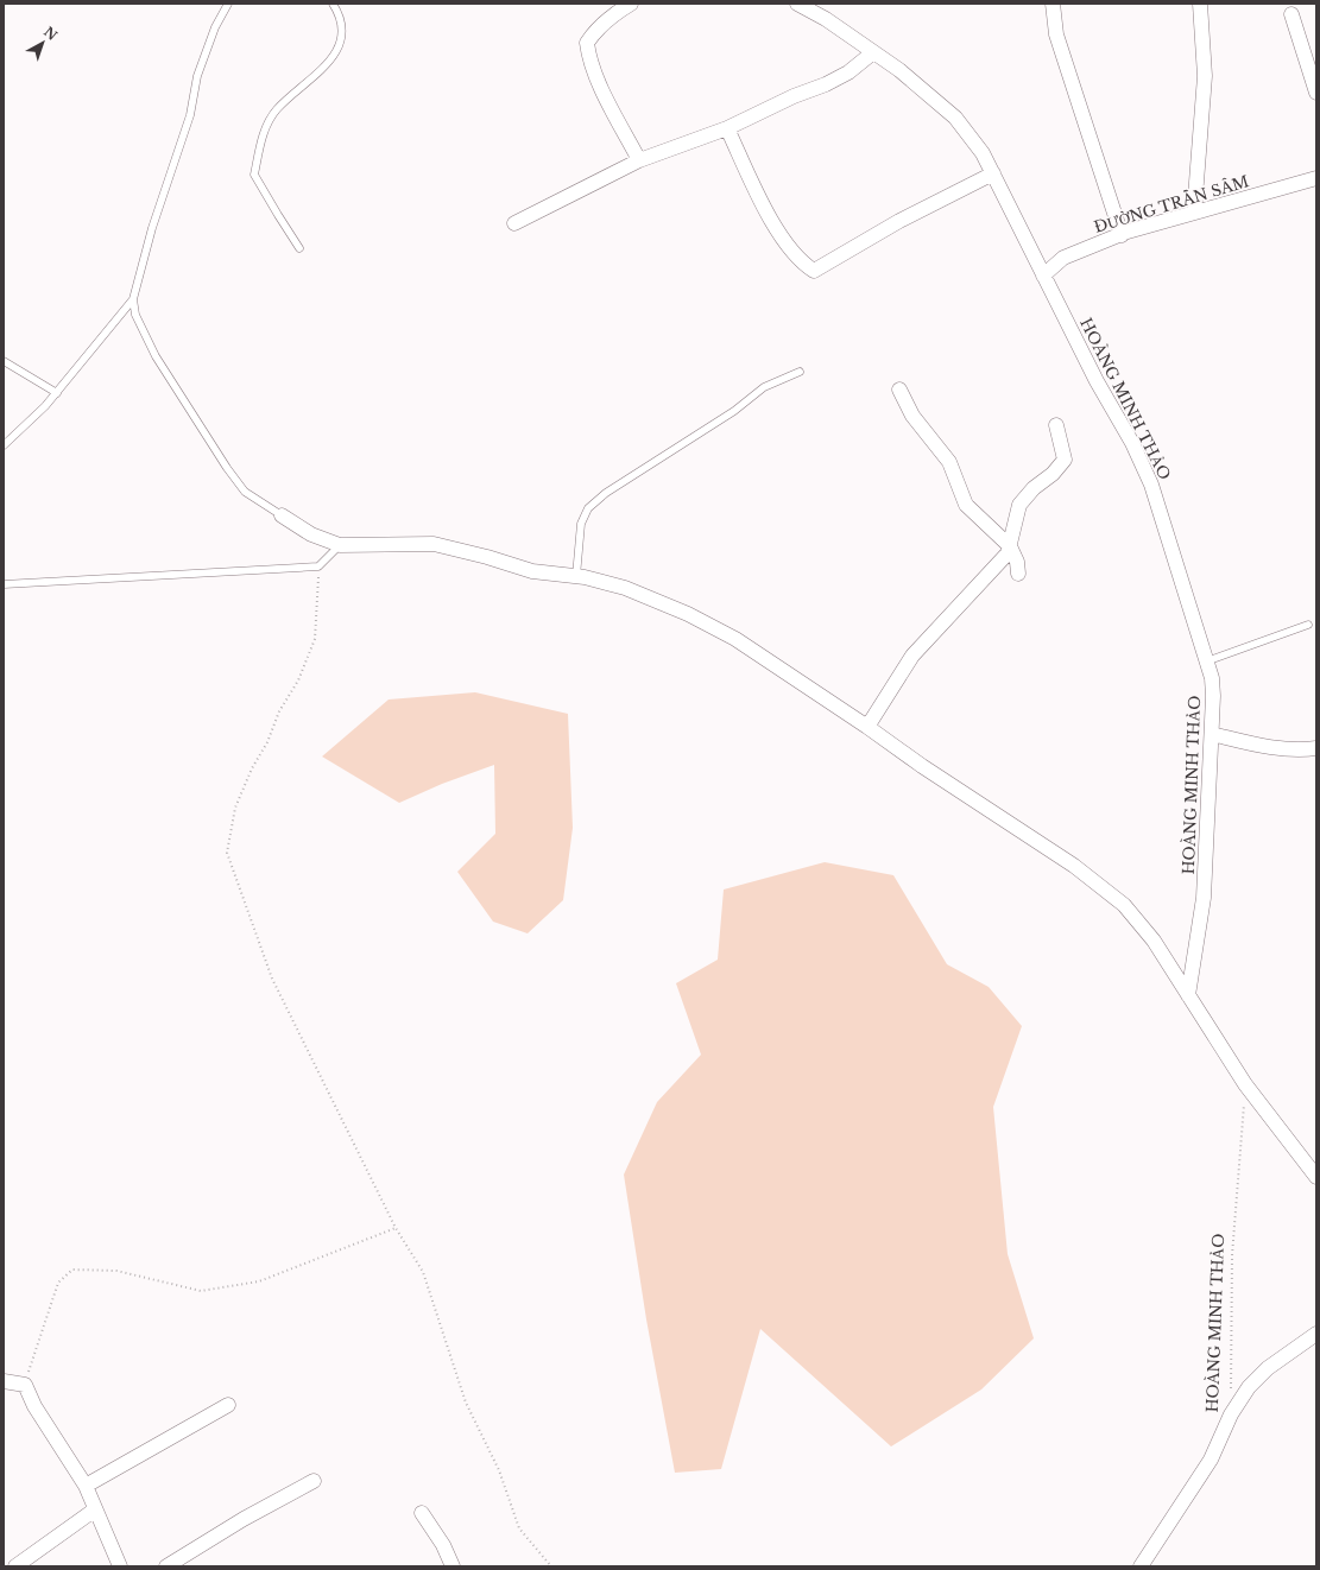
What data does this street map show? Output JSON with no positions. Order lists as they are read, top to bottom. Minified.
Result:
{"streets":{"street":["ĐƯỜNG TRẦN SÂM","HOÀNG MINH THẢO"]},"crossings":[["ĐƯỜNG TRẦN SÂM","HOÀNG MINH THẢO"]],"north":"top right"}
